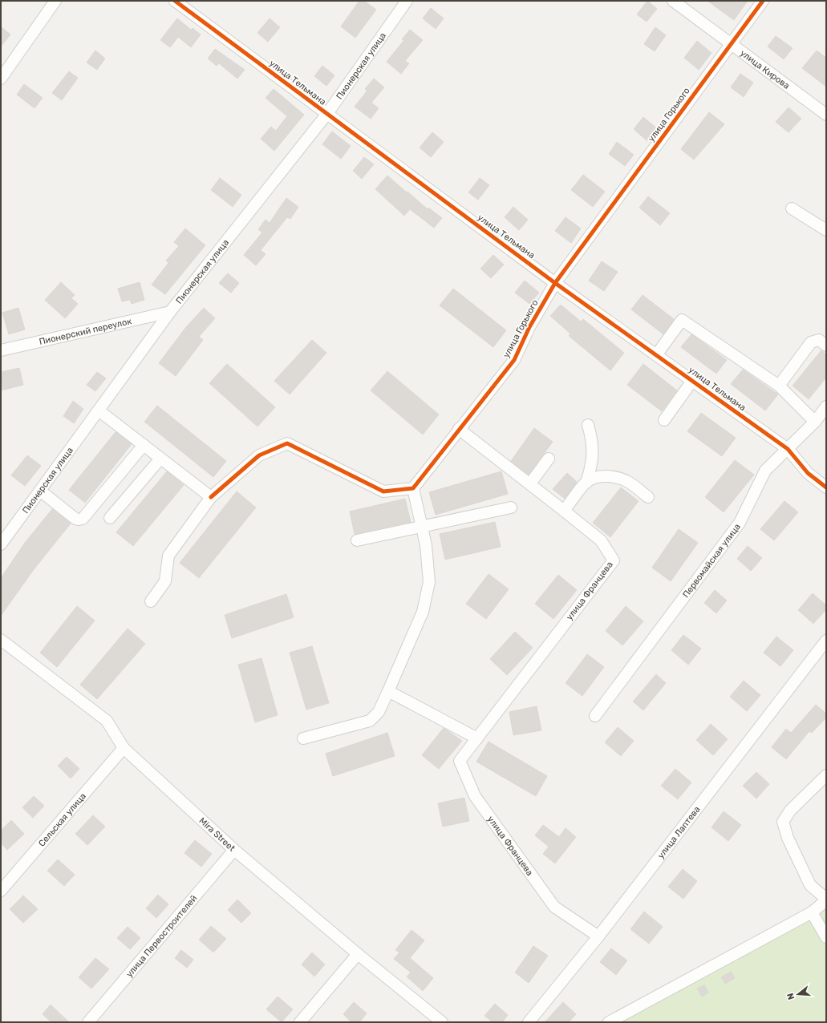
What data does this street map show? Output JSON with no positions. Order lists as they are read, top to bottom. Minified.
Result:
{"streets":{"street":["Пионерская улица","улица Кирова","улица Тельмана","улица Горького","Пионерский переулок","Первомайская улица","улица Францева","Сельская улица","улица Лаптева","Mira Street","улица Первостроителей"]},"crossings":[["Пионерская улица","улица Тельмана"],["Пионерская улица","Пионерский переулок"],["улица Кирова","улица Горького"],["улица Тельмана","улица Горького"],["улица Тельмана","Первомайская улица"],["улица Горького","улица Францева"],["улица Францева","улица Лаптева"],["Сельская улица","Mira Street"],["Mira Street","улица Первостроителей"]],"north":"left"}
